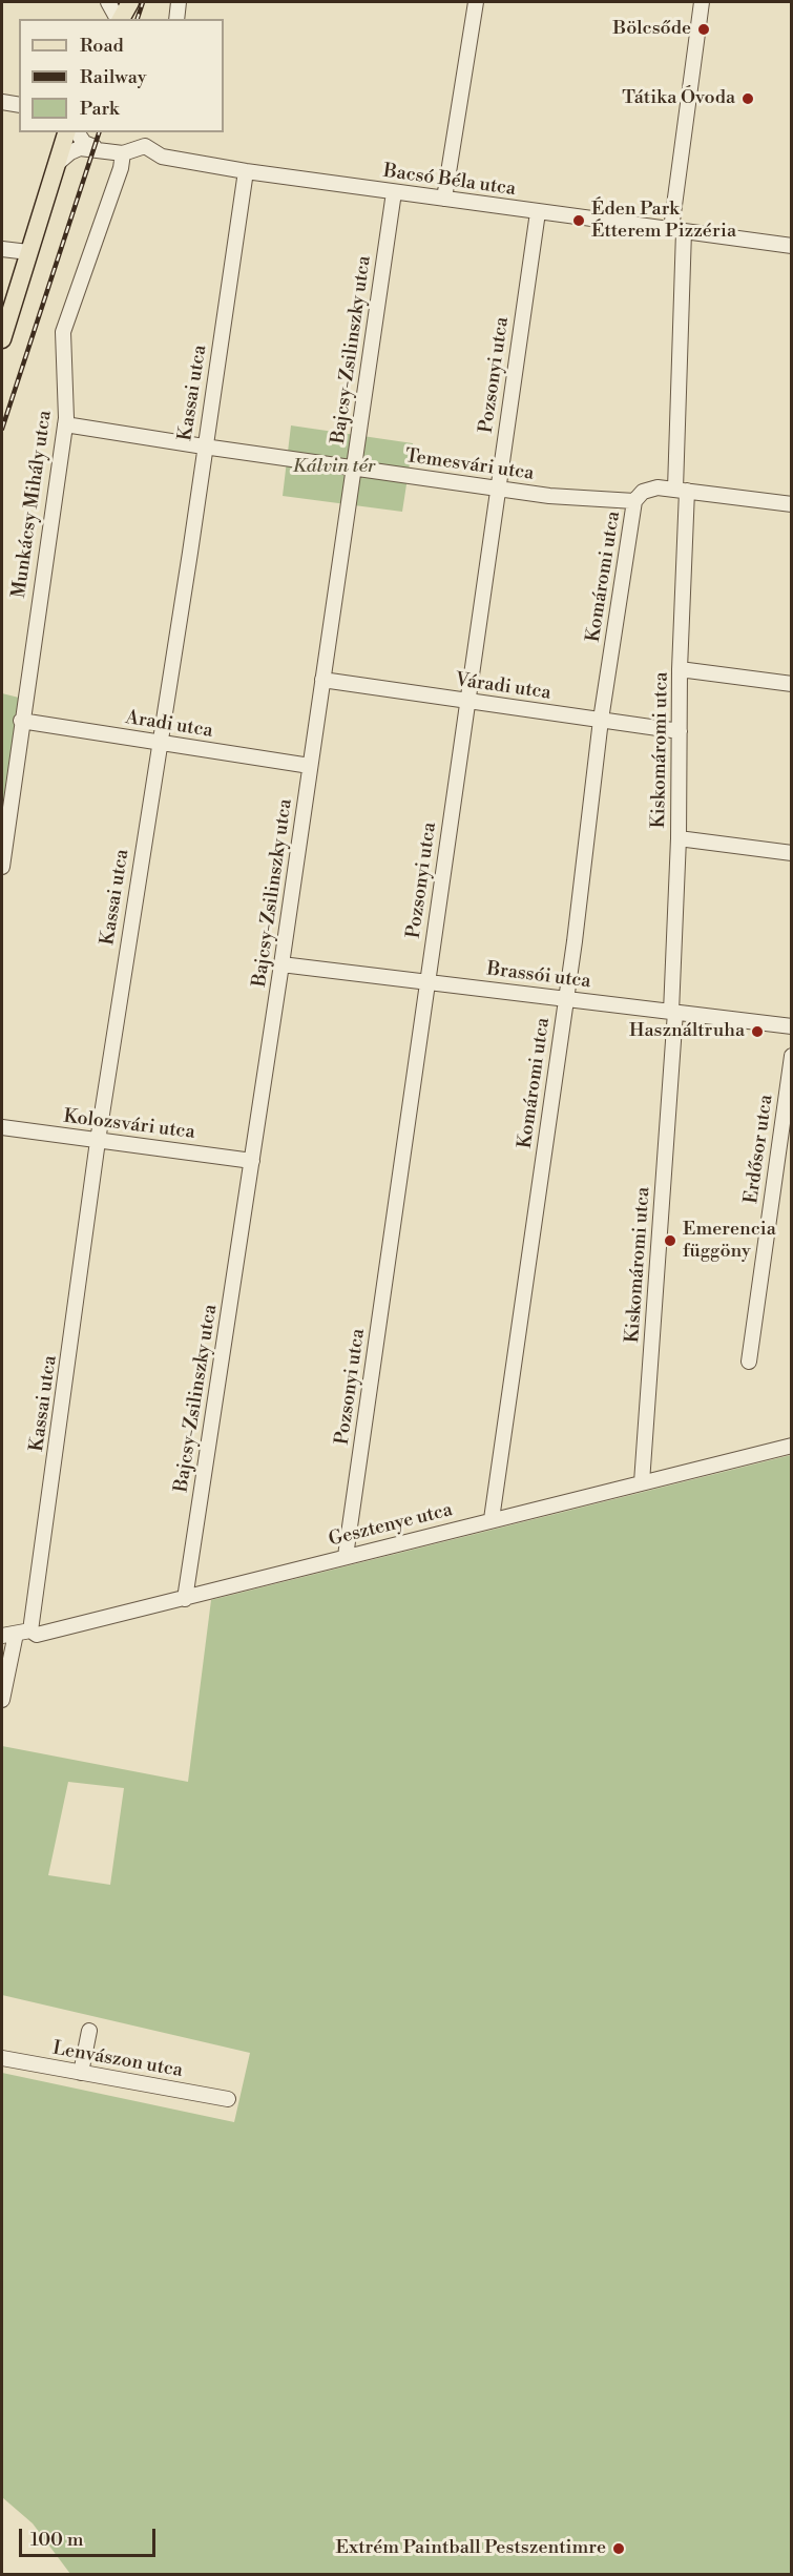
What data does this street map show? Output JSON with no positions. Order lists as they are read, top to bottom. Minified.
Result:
{"streets":{"street":["Bacsó Béla utca","Bajcsy-Zsilinszky utca","Pozsonyi utca","Kassai utca","Temesvári utca","Munkácsy Mihály utca","Komáromi utca","Váradi utca","Aradi utca","Kiskomáromi utca","Brassói utca","Kolozsvári utca","Erdősor utca","Gesztenye utca","Lenvászon utca"]},"crossings":[["Bacsó Béla utca","Bajcsy-Zsilinszky utca"],["Bacsó Béla utca","Pozsonyi utca"],["Bacsó Béla utca","Kassai utca"],["Bacsó Béla utca","Kiskomáromi utca"],["Bajcsy-Zsilinszky utca","Temesvári utca"],["Bajcsy-Zsilinszky utca","Váradi utca"],["Bajcsy-Zsilinszky utca","Aradi utca"],["Bajcsy-Zsilinszky utca","Brassói utca"],["Bajcsy-Zsilinszky utca","Kolozsvári utca"],["Bajcsy-Zsilinszky utca","Gesztenye utca"],["Pozsonyi utca","Temesvári utca"],["Pozsonyi utca","Váradi utca"],["Pozsonyi utca","Brassói utca"],["Pozsonyi utca","Gesztenye utca"],["Kassai utca","Temesvári utca"],["Kassai utca","Aradi utca"],["Kassai utca","Kolozsvári utca"],["Kassai utca","Gesztenye utca"],["Temesvári utca","Munkácsy Mihály utca"],["Temesvári utca","Komáromi utca"],["Munkácsy Mihály utca","Aradi utca"],["Komáromi utca","Váradi utca"],["Komáromi utca","Brassói utca"],["Komáromi utca","Gesztenye utca"],["Váradi utca","Kiskomáromi utca"],["Kiskomáromi utca","Brassói utca"],["Kiskomáromi utca","Gesztenye utca"]],"parks":["Kálvin tér"],"places":["Bölcsőde","Tátika Óvoda","Éden Park Étterem Pizzéria","Használtruha","Emerencia függöny","Extrém Paintball Pestszentimre"],"legend":["Road","Railway","Park"],"scale_bar":"100 m"}
